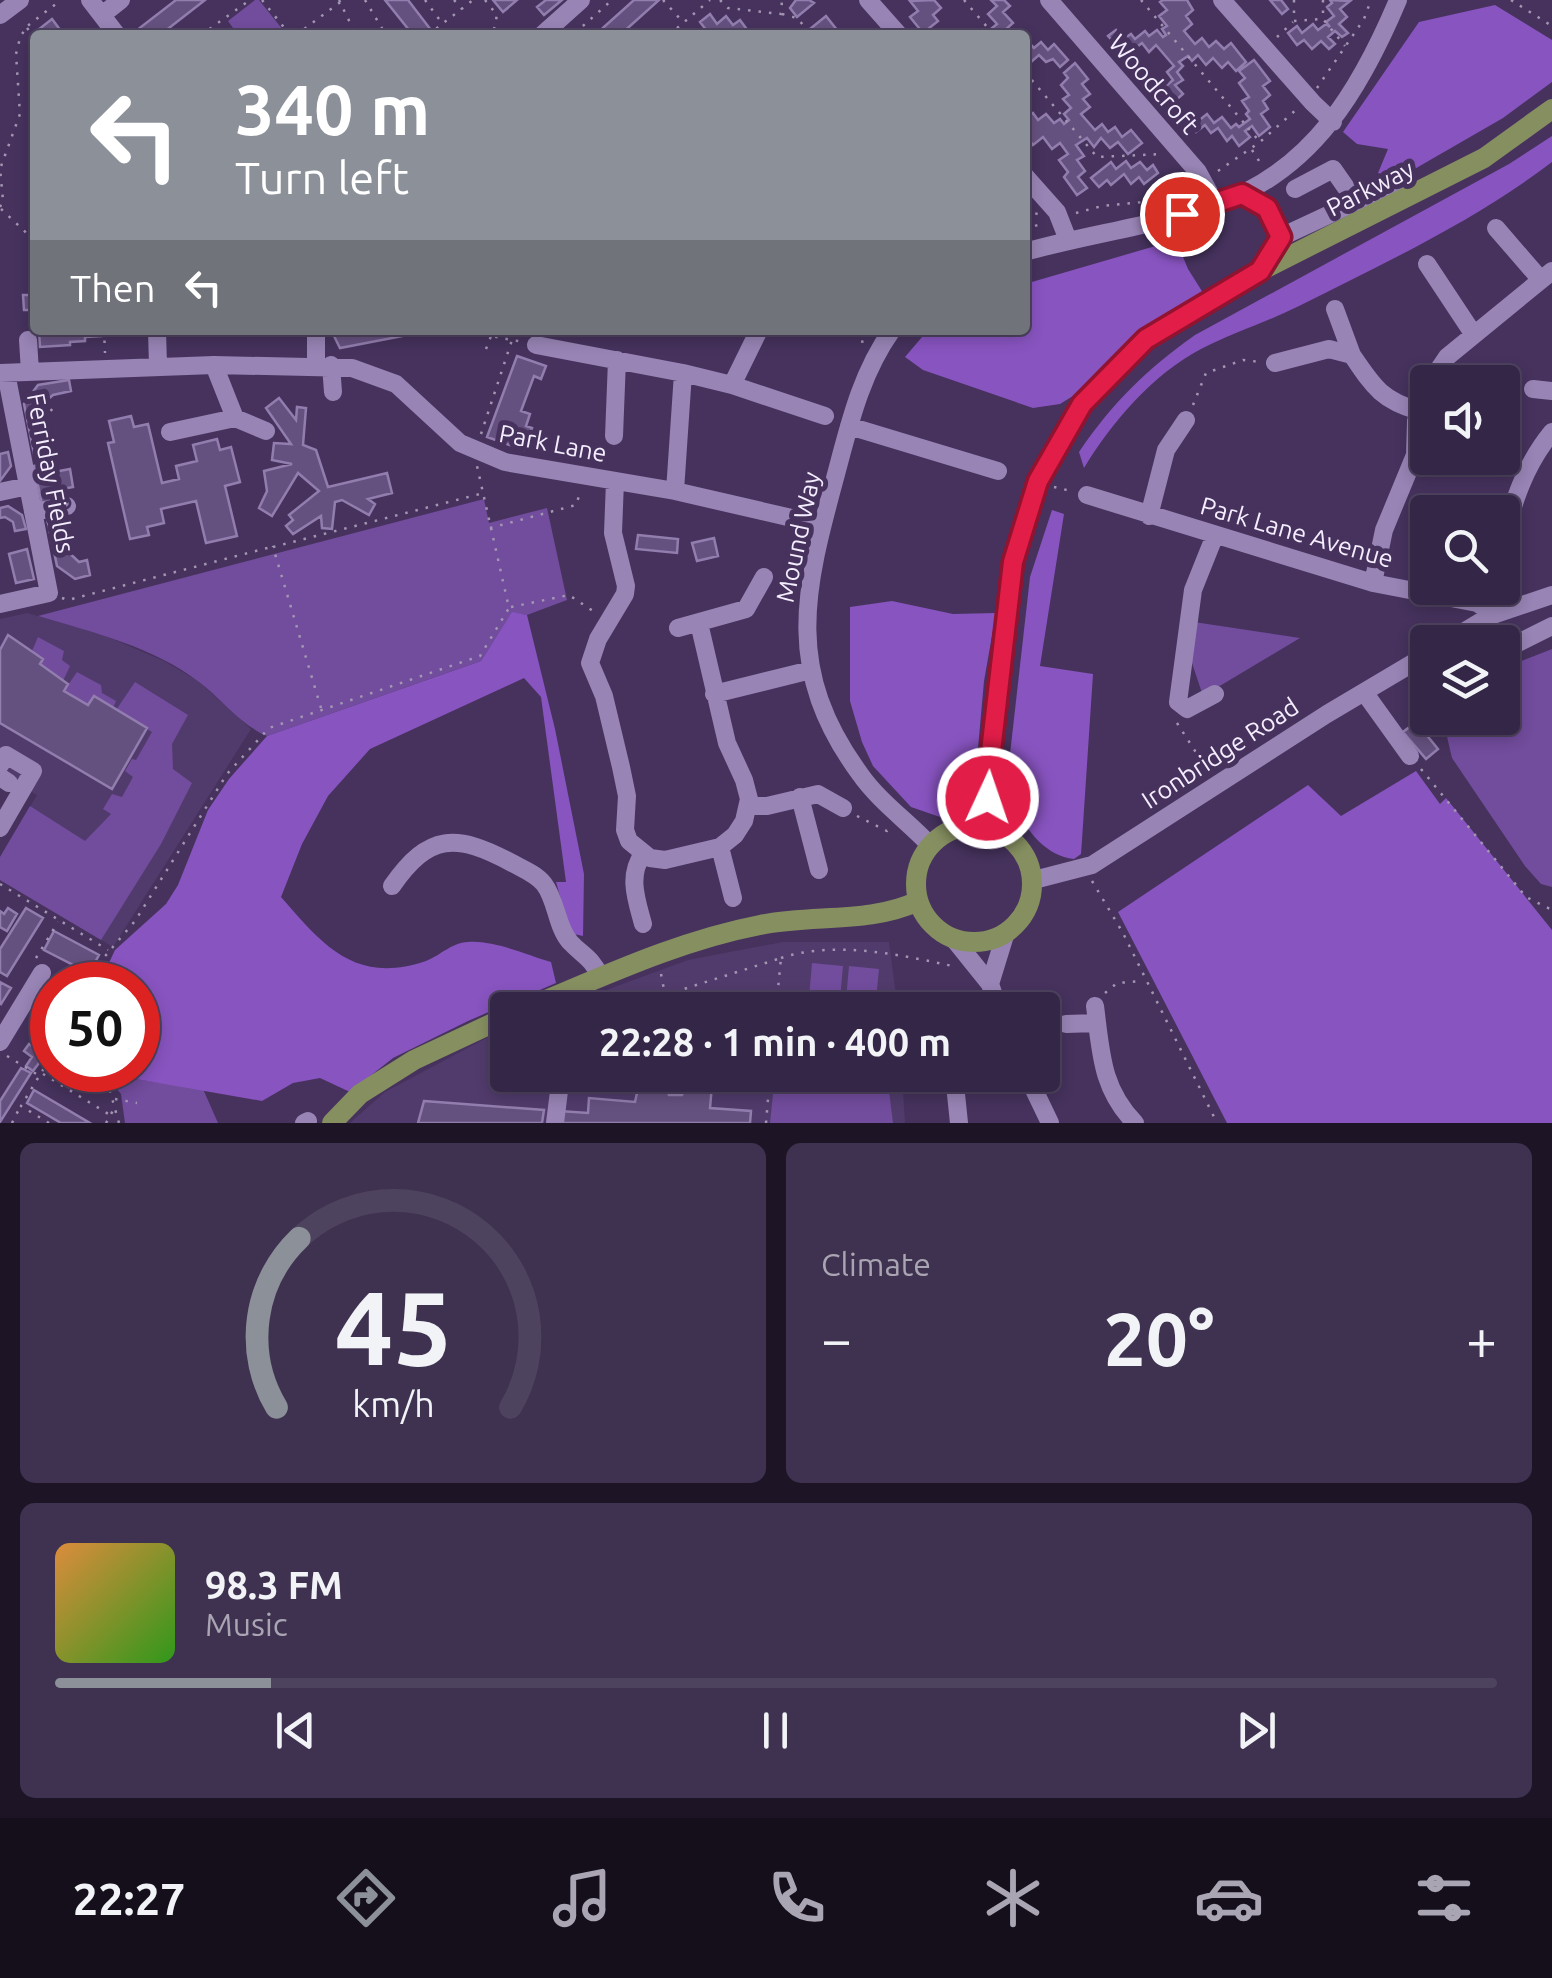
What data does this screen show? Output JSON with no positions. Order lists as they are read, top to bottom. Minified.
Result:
{"streets":{"main road":["Parkway"],"street":["Woodcroft","Park Lane","Ferriday Fields","Park Lane Avenue","Mound Way","Ironbridge Road"]},"crossings":[["Parkway","Mound Way"],["Parkway","Ironbridge Road"],["Park Lane","Ferriday Fields"],["Park Lane","Mound Way"],["Mound Way","Ironbridge Road"]],"page":{"turn":["340 m","Turn left"],"then":"Then","limit":"50","trip":"22:28 · 1 min · 400 m","tile":"Climate","heat":["−","20°","+"],"song":["98.3 FM","Music"],"tabs":"22:27","gauge":["45","km/h"]}}
